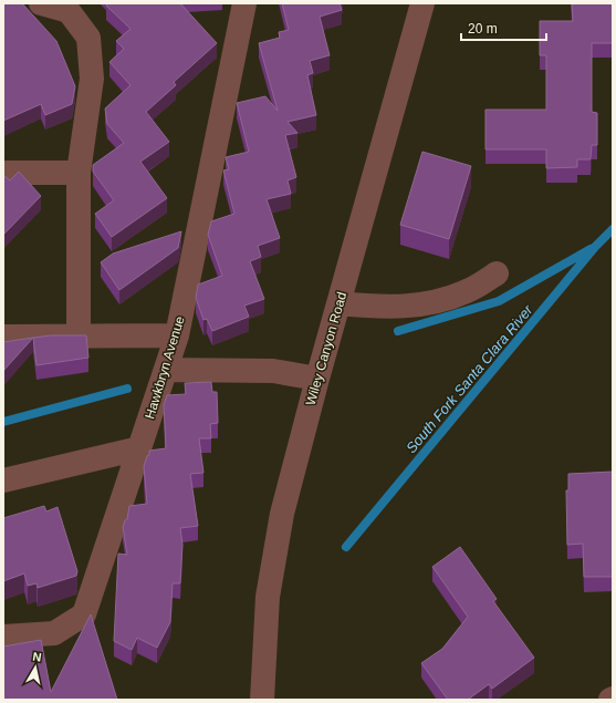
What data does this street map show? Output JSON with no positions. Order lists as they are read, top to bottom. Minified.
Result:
{"streets":{"street":["Wiley Canyon Road","Hawkbryn Avenue"]},"water":["South Fork Santa Clara River"],"scale_bar":"20 m","north":"top"}
